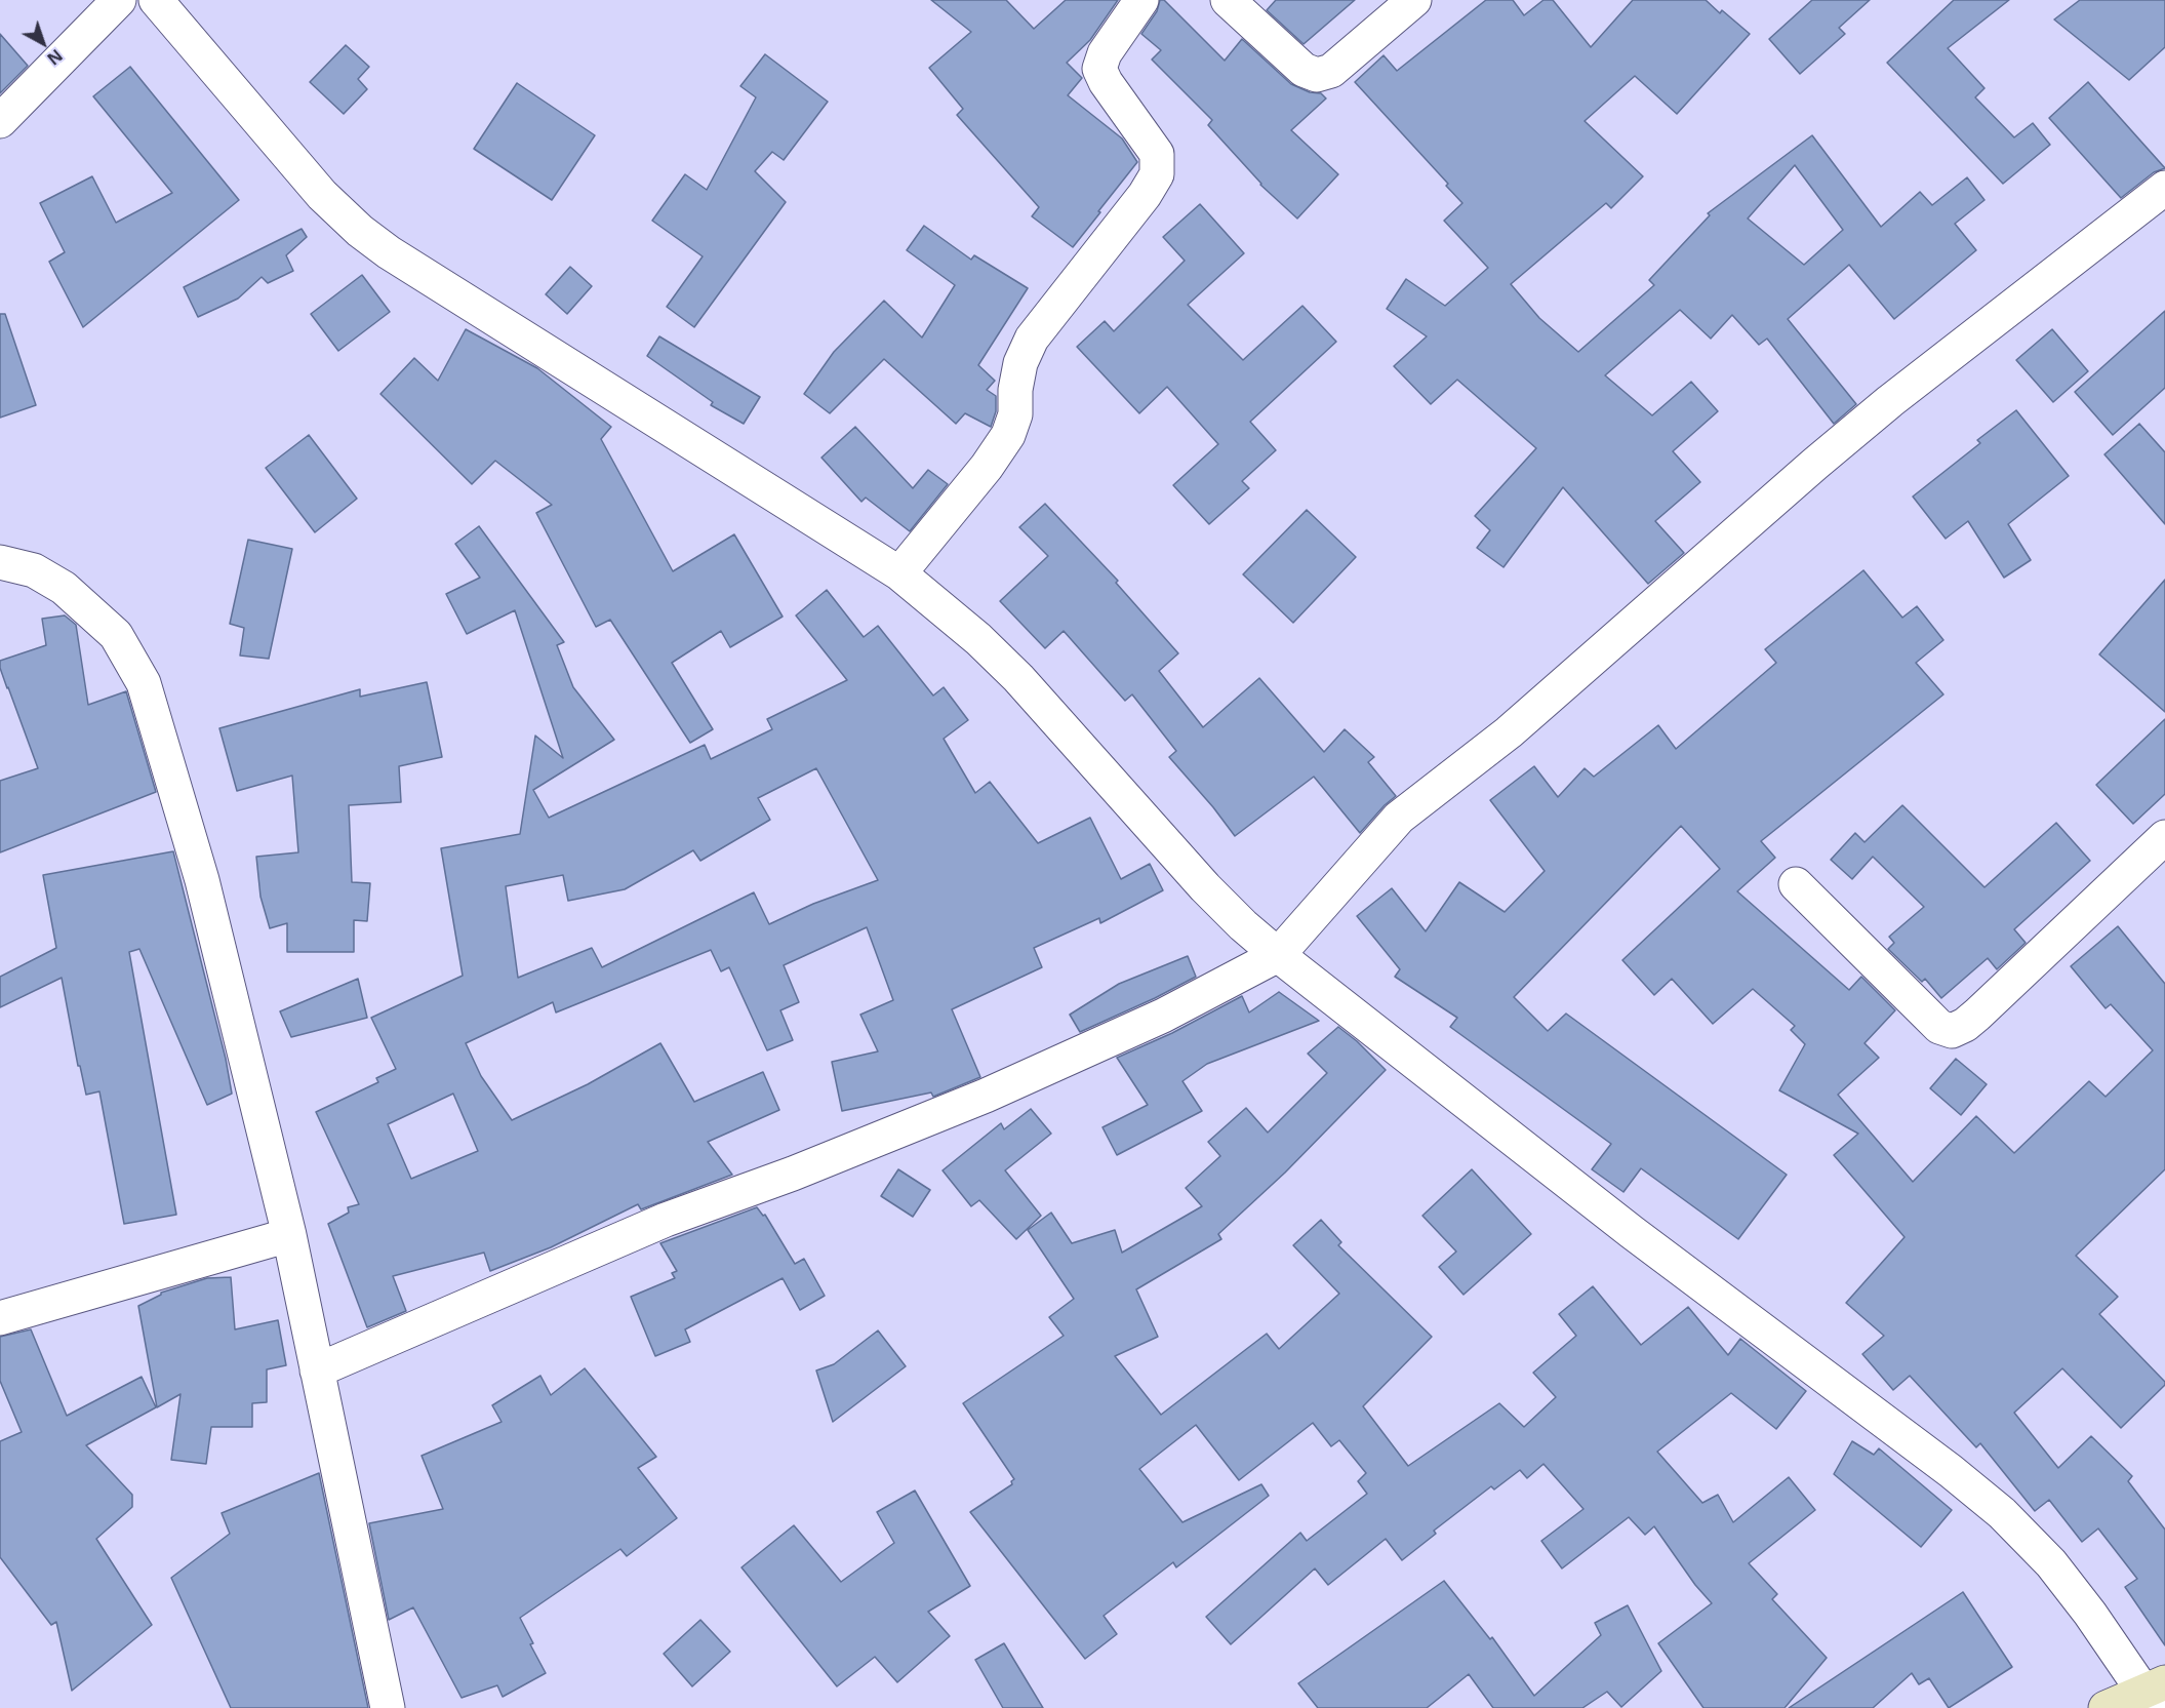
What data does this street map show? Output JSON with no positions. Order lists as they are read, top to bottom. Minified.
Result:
{"north":"bottom right"}
